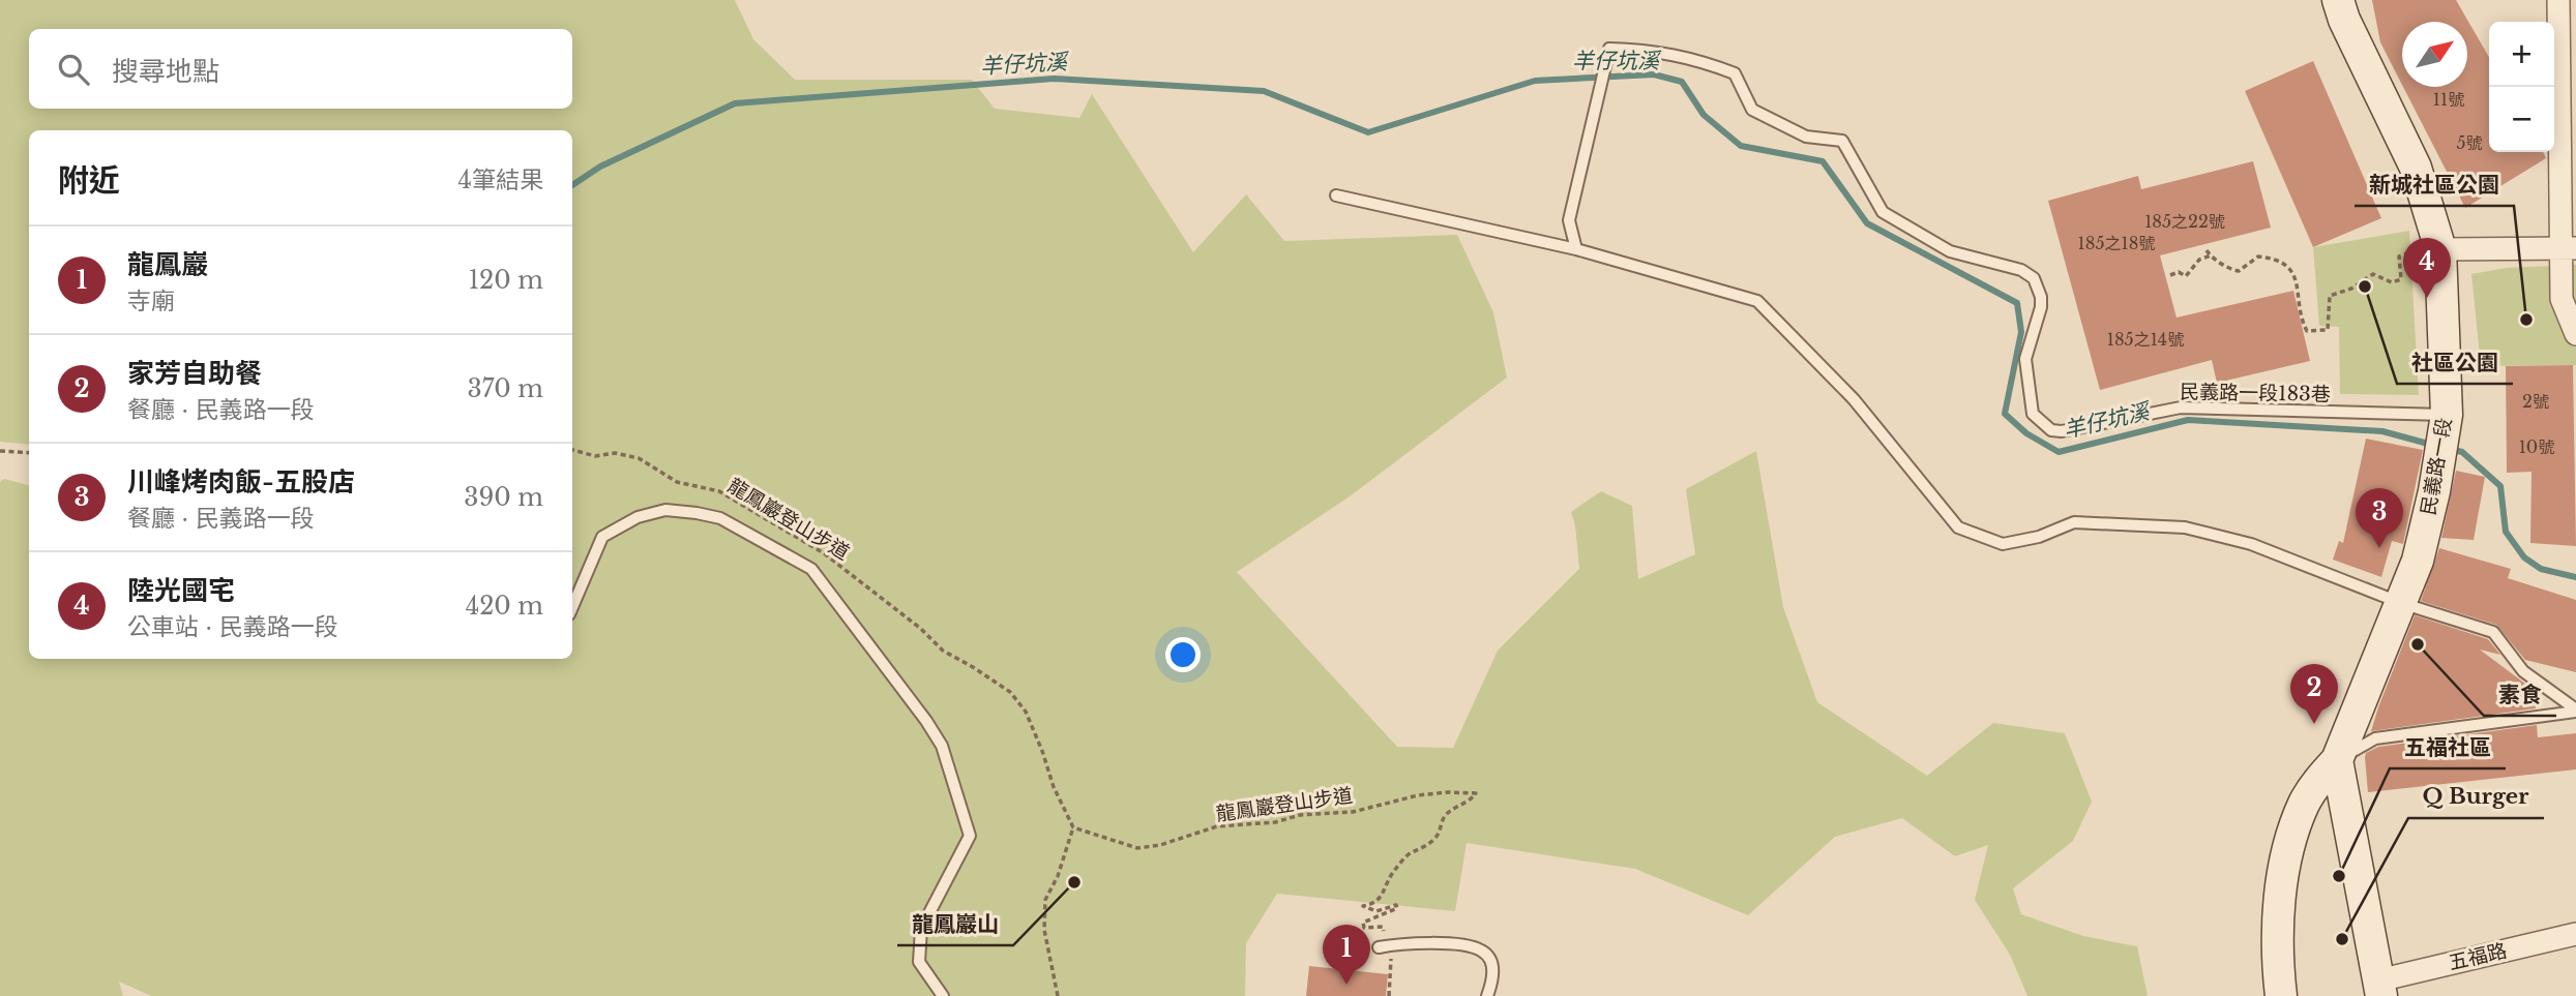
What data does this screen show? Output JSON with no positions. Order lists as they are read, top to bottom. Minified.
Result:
{"streets":{"main road":["民義路一段"],"street":["五福路"],"lane":["民義路一段183巷"],"path":["龍鳳巖登山步道"]},"crossings":[["民義路一段183巷","民義路一段"]],"water":["羊仔坑溪"],"places":["社區公園","新城社區公園","素食","五福社區","龍鳳巖山","Q Burger"],"house_numbers":["11號","5號","185之22號","185之18號","185之14號","2號","10號"],"north":"top right","page":{"map_buttons":["+","−"],"search":"搜尋地點","heading":["附近","4筆結果"],"list":[{"mark":"1","name":"龍鳳巖","note":"寺廟","value":"120 m"},{"mark":"2","name":"家芳自助餐","note":"餐廳 · 民義路一段","value":"370 m"},{"mark":"3","name":"川峰烤肉飯-五股店","note":"餐廳 · 民義路一段","value":"390 m"},{"mark":"4","name":"陸光國宅","note":"公車站 · 民義路一段","value":"420 m"}],"pins":["4","3","2","1"]}}
